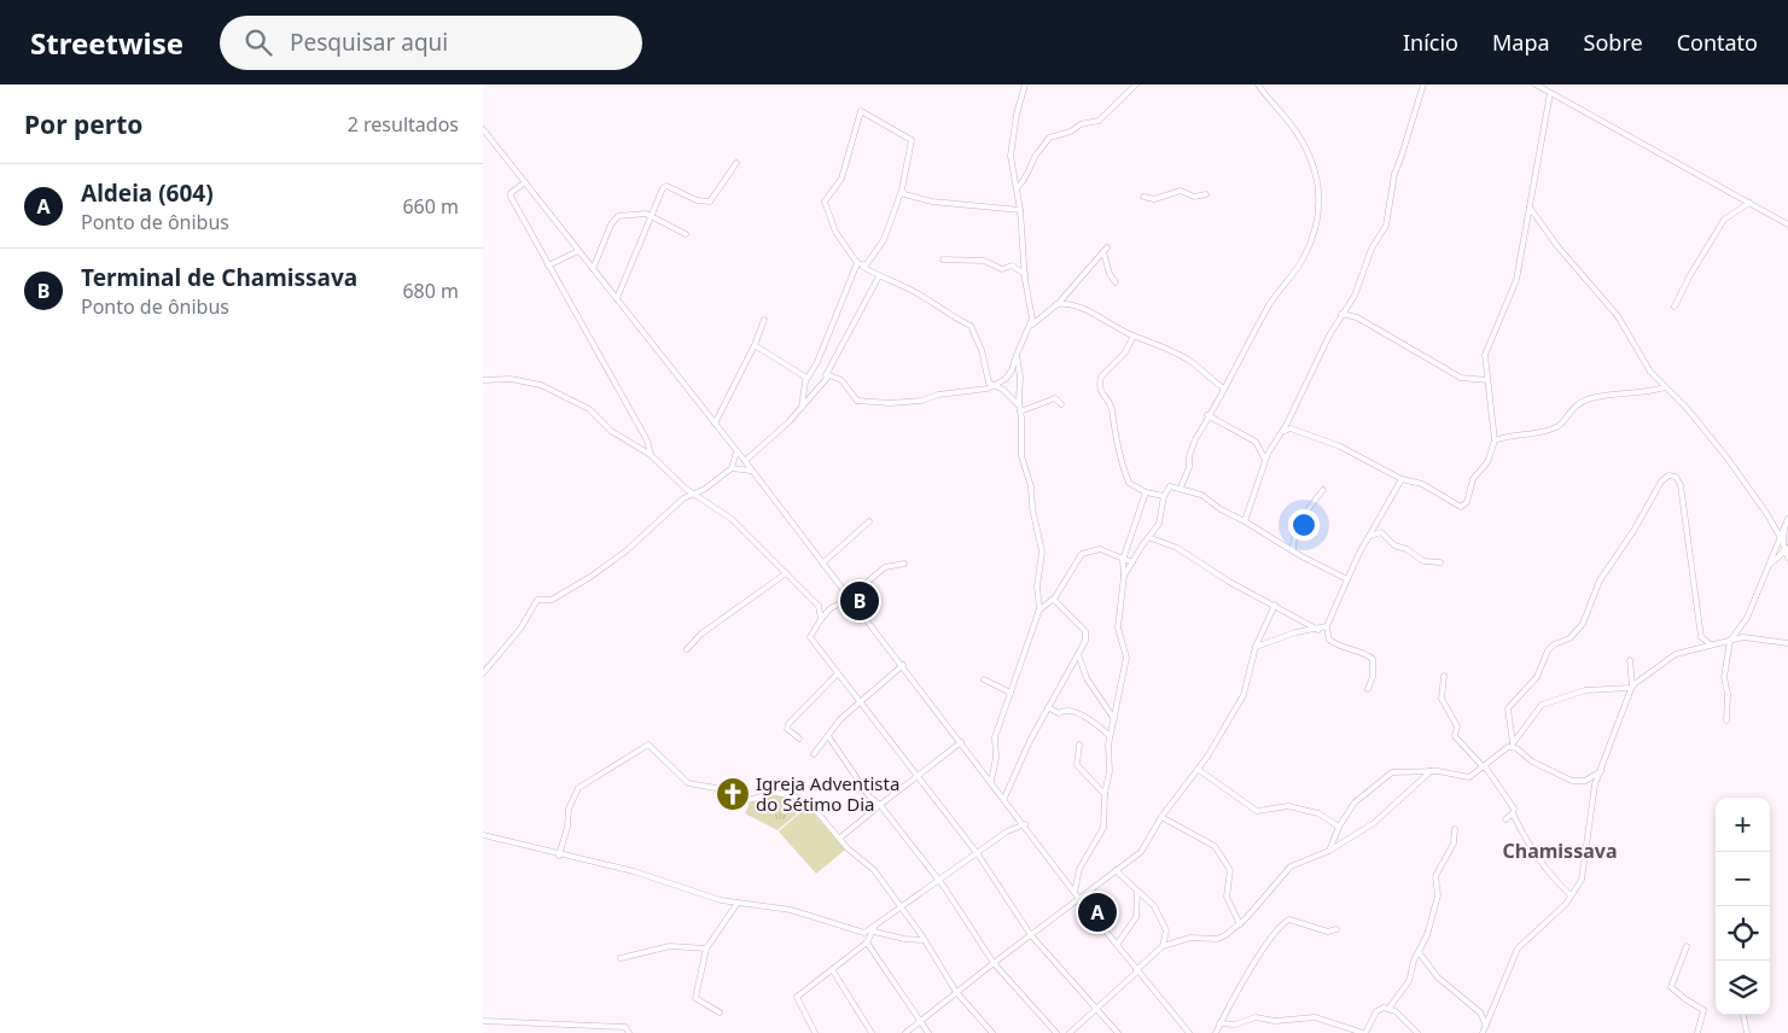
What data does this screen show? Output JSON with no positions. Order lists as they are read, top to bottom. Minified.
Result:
{"districts":["Chamissava"],"places":{"church":["Igreja Adventista do Sétimo Dia"]},"page":{"header":"Streetwise","search":"Pesquisar aqui","nav":["Início","Mapa","Sobre","Contato"],"heading":["Por perto","2 resultados"],"list":[{"mark":"A","name":"Aldeia (604)","note":"Ponto de ônibus","value":"660 m"},{"mark":"B","name":"Terminal de Chamissava","note":"Ponto de ônibus","value":"680 m"}],"pins":["B","A"],"map_buttons":["+","−"]}}
